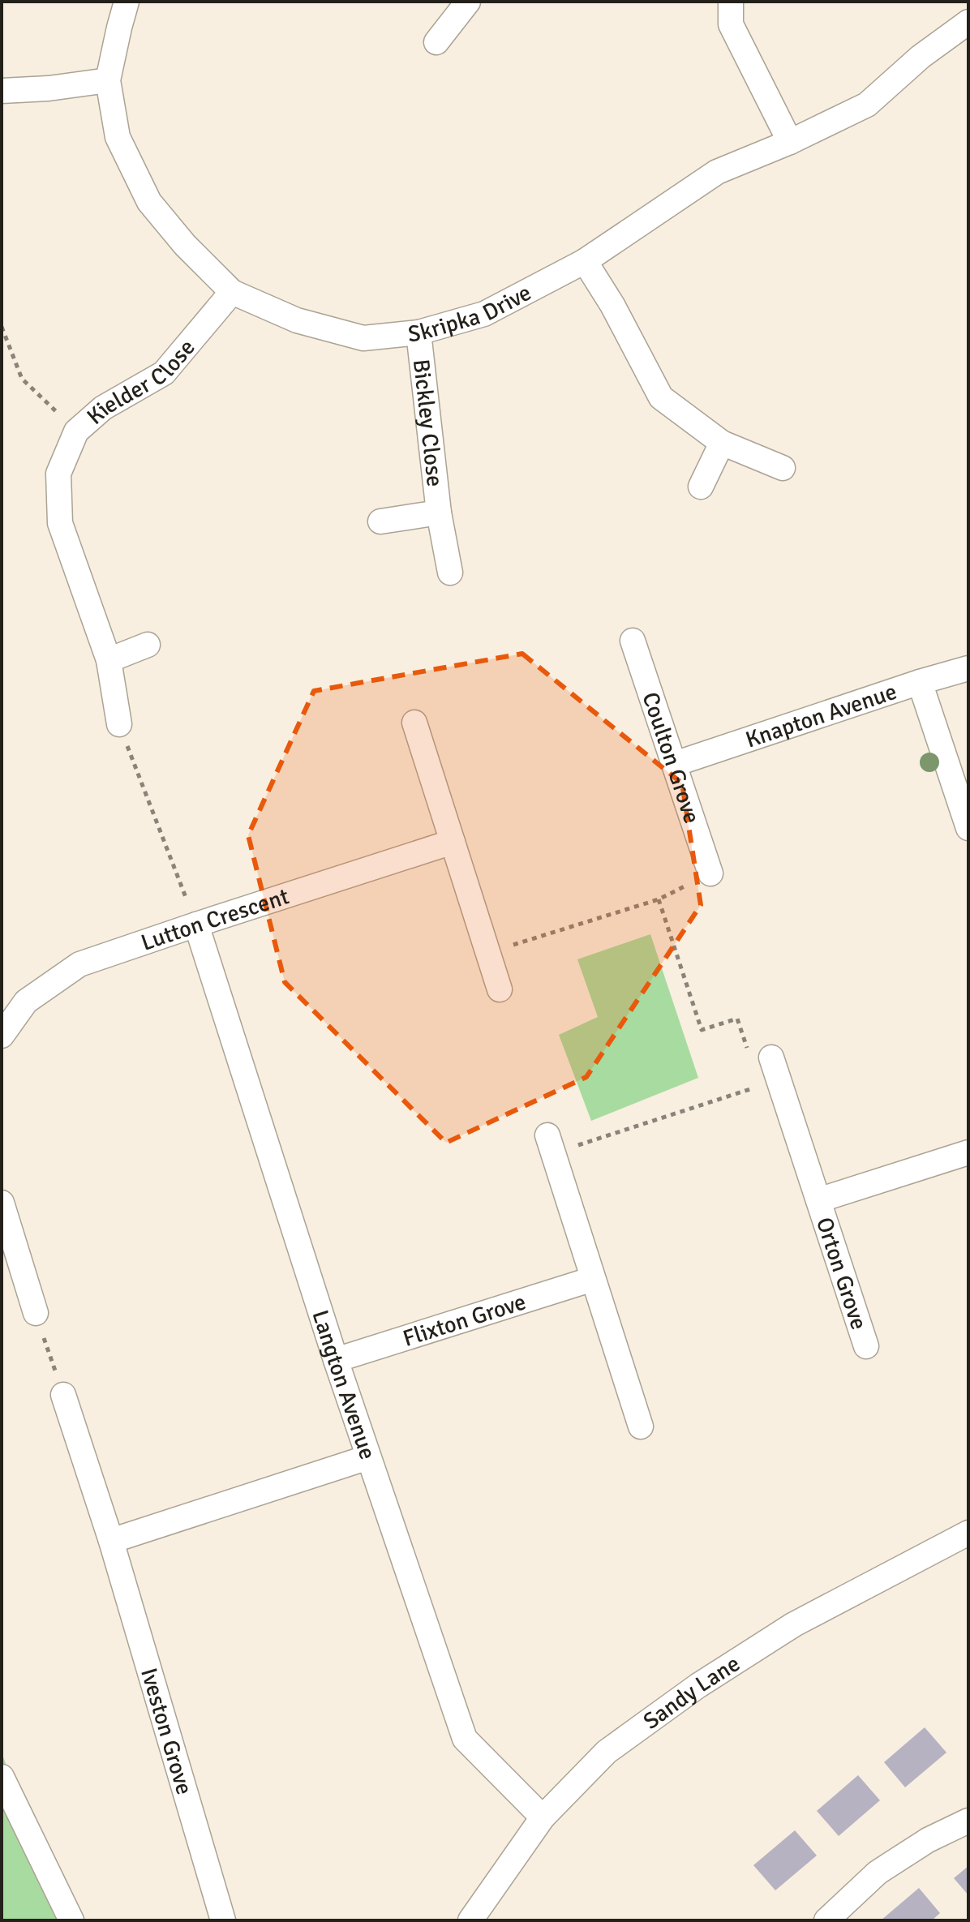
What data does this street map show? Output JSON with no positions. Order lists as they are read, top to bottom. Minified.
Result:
{"streets":{"street":["Skripka Drive","Kielder Close","Bickley Close","Knapton Avenue","Coulton Grove","Lutton Crescent","Orton Grove","Flixton Grove","Langton Avenue","Sandy Lane","Iveston Grove"]},"crossings":[["Skripka Drive","Kielder Close"],["Skripka Drive","Bickley Close"],["Knapton Avenue","Coulton Grove"],["Lutton Crescent","Langton Avenue"],["Flixton Grove","Langton Avenue"],["Langton Avenue","Sandy Lane"]]}
